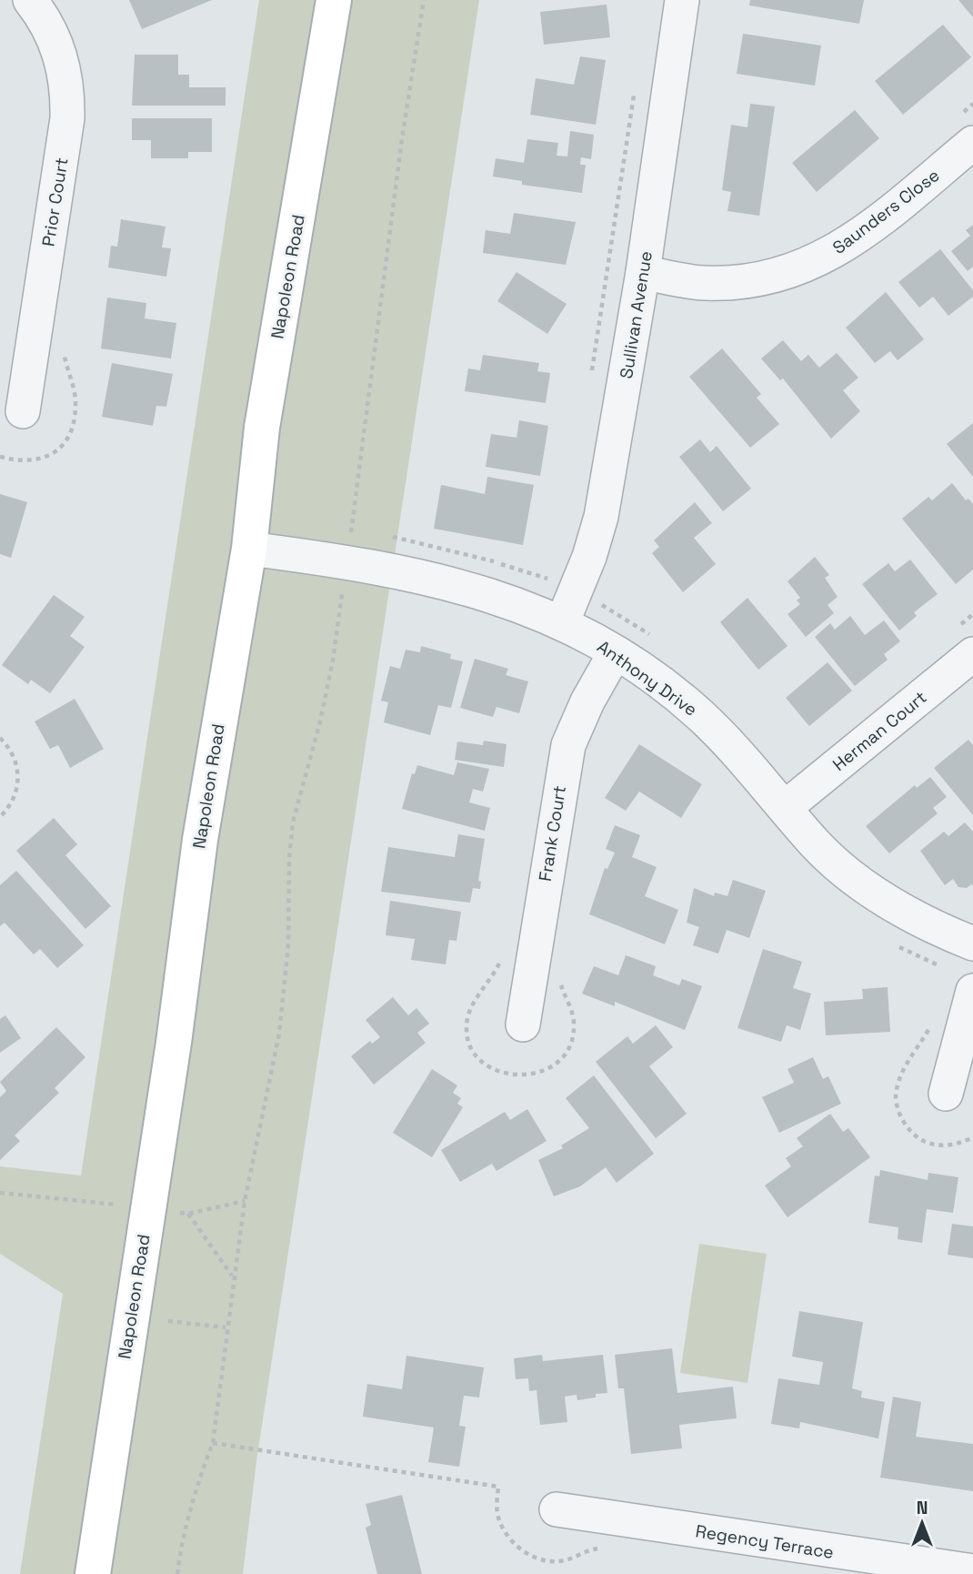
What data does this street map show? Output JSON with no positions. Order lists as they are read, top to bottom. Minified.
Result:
{"streets":{"main road":["Napoleon Road"],"street":["Prior Court","Saunders Close","Sullivan Avenue","Anthony Drive","Herman Court","Frank Court","Regency Terrace"]},"crossings":[["Saunders Close","Sullivan Avenue"],["Napoleon Road","Anthony Drive"],["Sullivan Avenue","Anthony Drive"],["Anthony Drive","Herman Court"],["Anthony Drive","Frank Court"]],"north":"top"}
